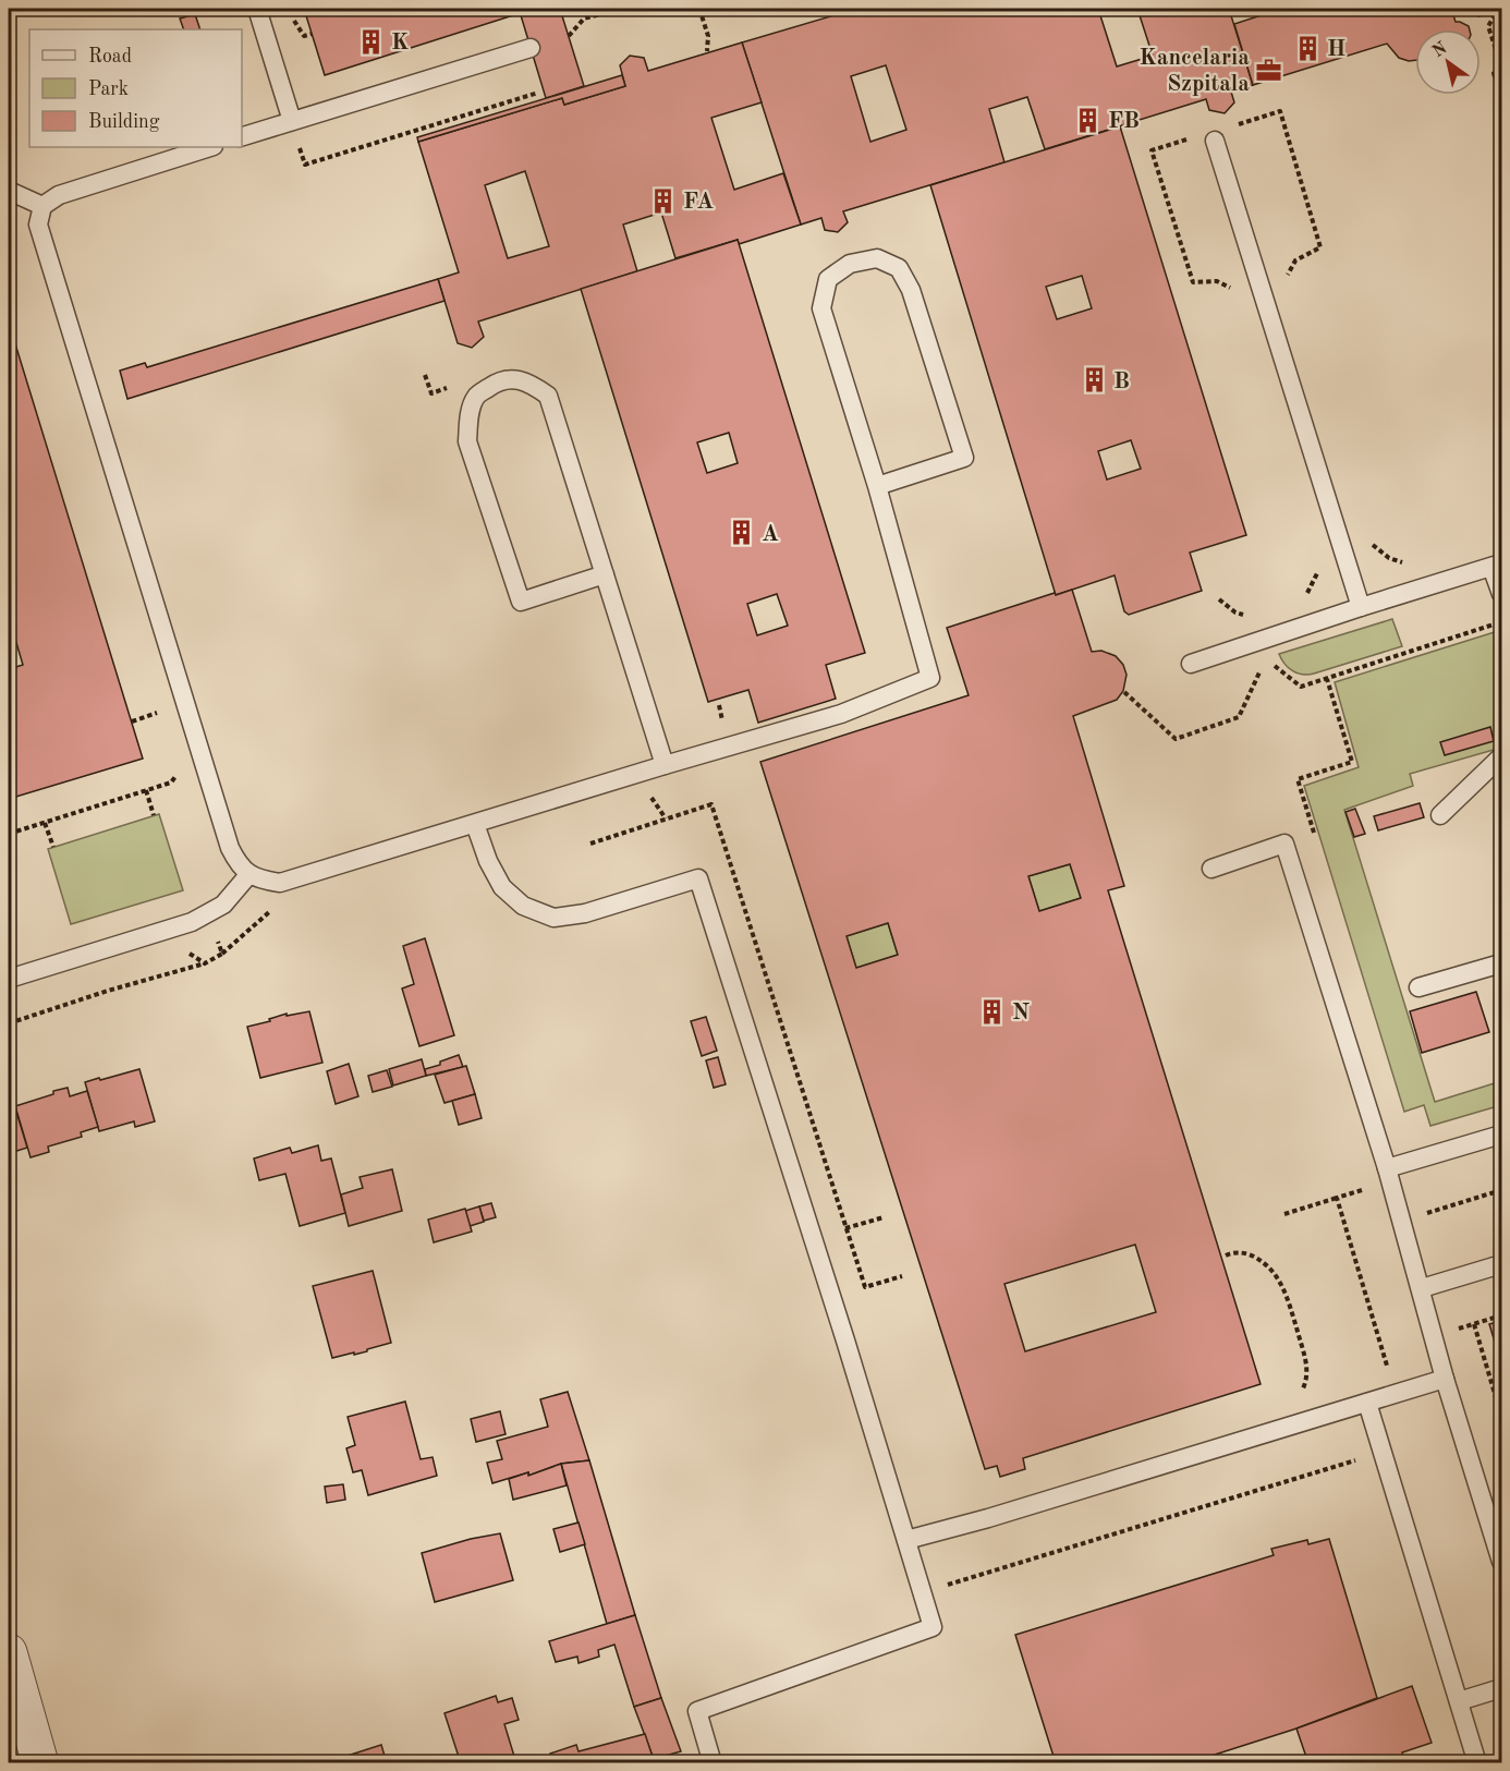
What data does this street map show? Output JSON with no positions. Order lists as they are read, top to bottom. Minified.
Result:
{"places":{"building":["K","H","FB","FA","B","A","N"],"office":["Kancelaria Szpitala"]},"legend":["Road","Park","Building"],"north":"top left"}
